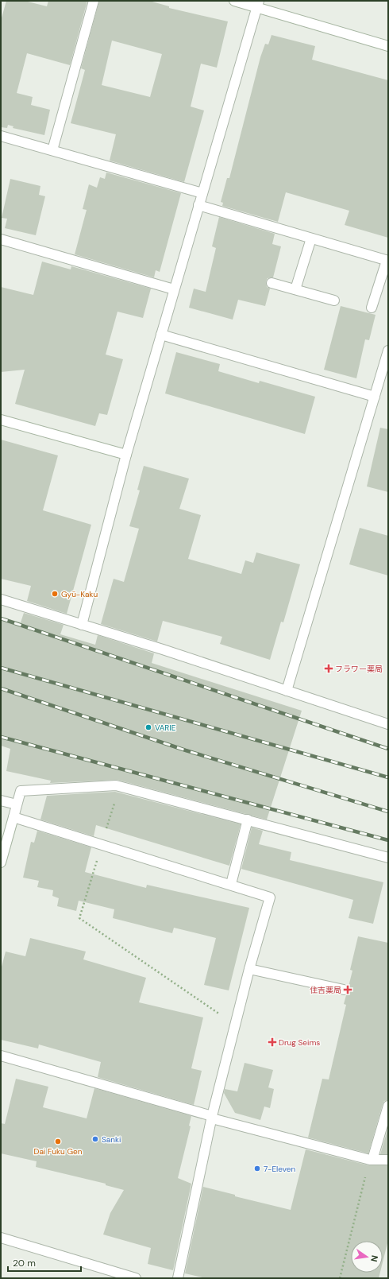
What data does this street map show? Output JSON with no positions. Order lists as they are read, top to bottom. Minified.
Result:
{"places":{"other":["Gyū-Kaku","VARIE","Sanki","Dai Fuku Gen","7-Eleven"],"health":["フラワー薬局","住吉薬局","Drug Seims"]},"scale_bar":"20 m","north":"right"}
